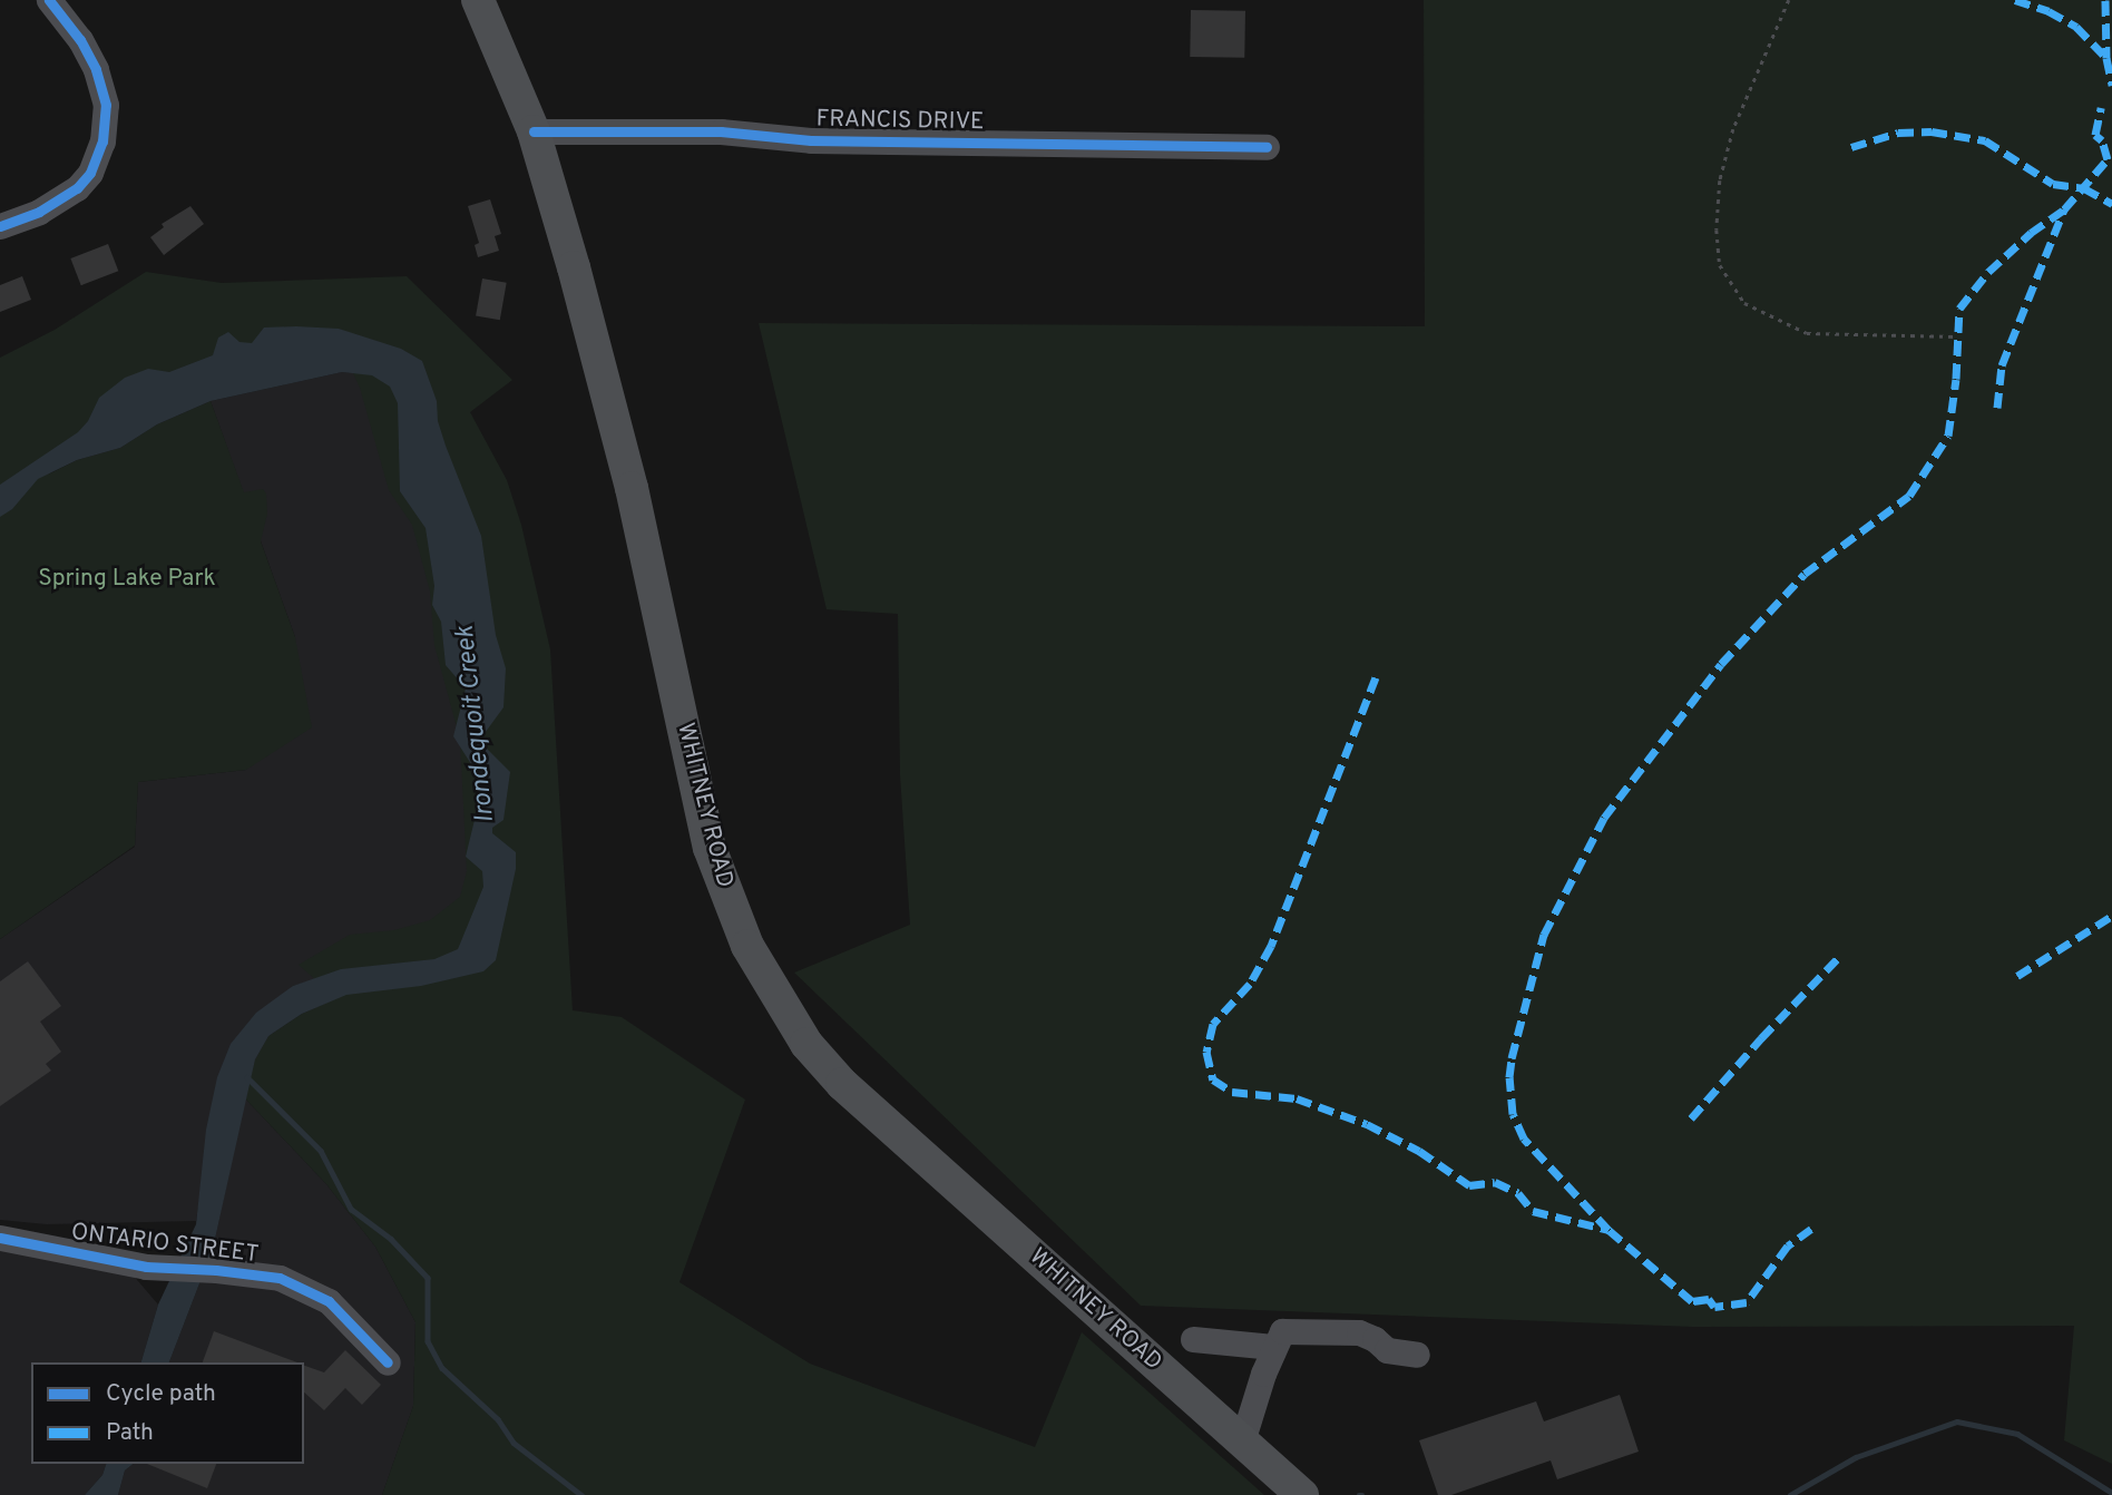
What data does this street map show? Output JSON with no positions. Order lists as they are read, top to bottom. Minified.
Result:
{"streets":{"main road":["WHITNEY ROAD"],"street":["FRANCIS DRIVE","ONTARIO STREET"]},"crossings":[["FRANCIS DRIVE","WHITNEY ROAD"]],"water":["Irondequoit Creek"],"parks":["Spring Lake Park"],"legend":["Cycle path","Path"]}
